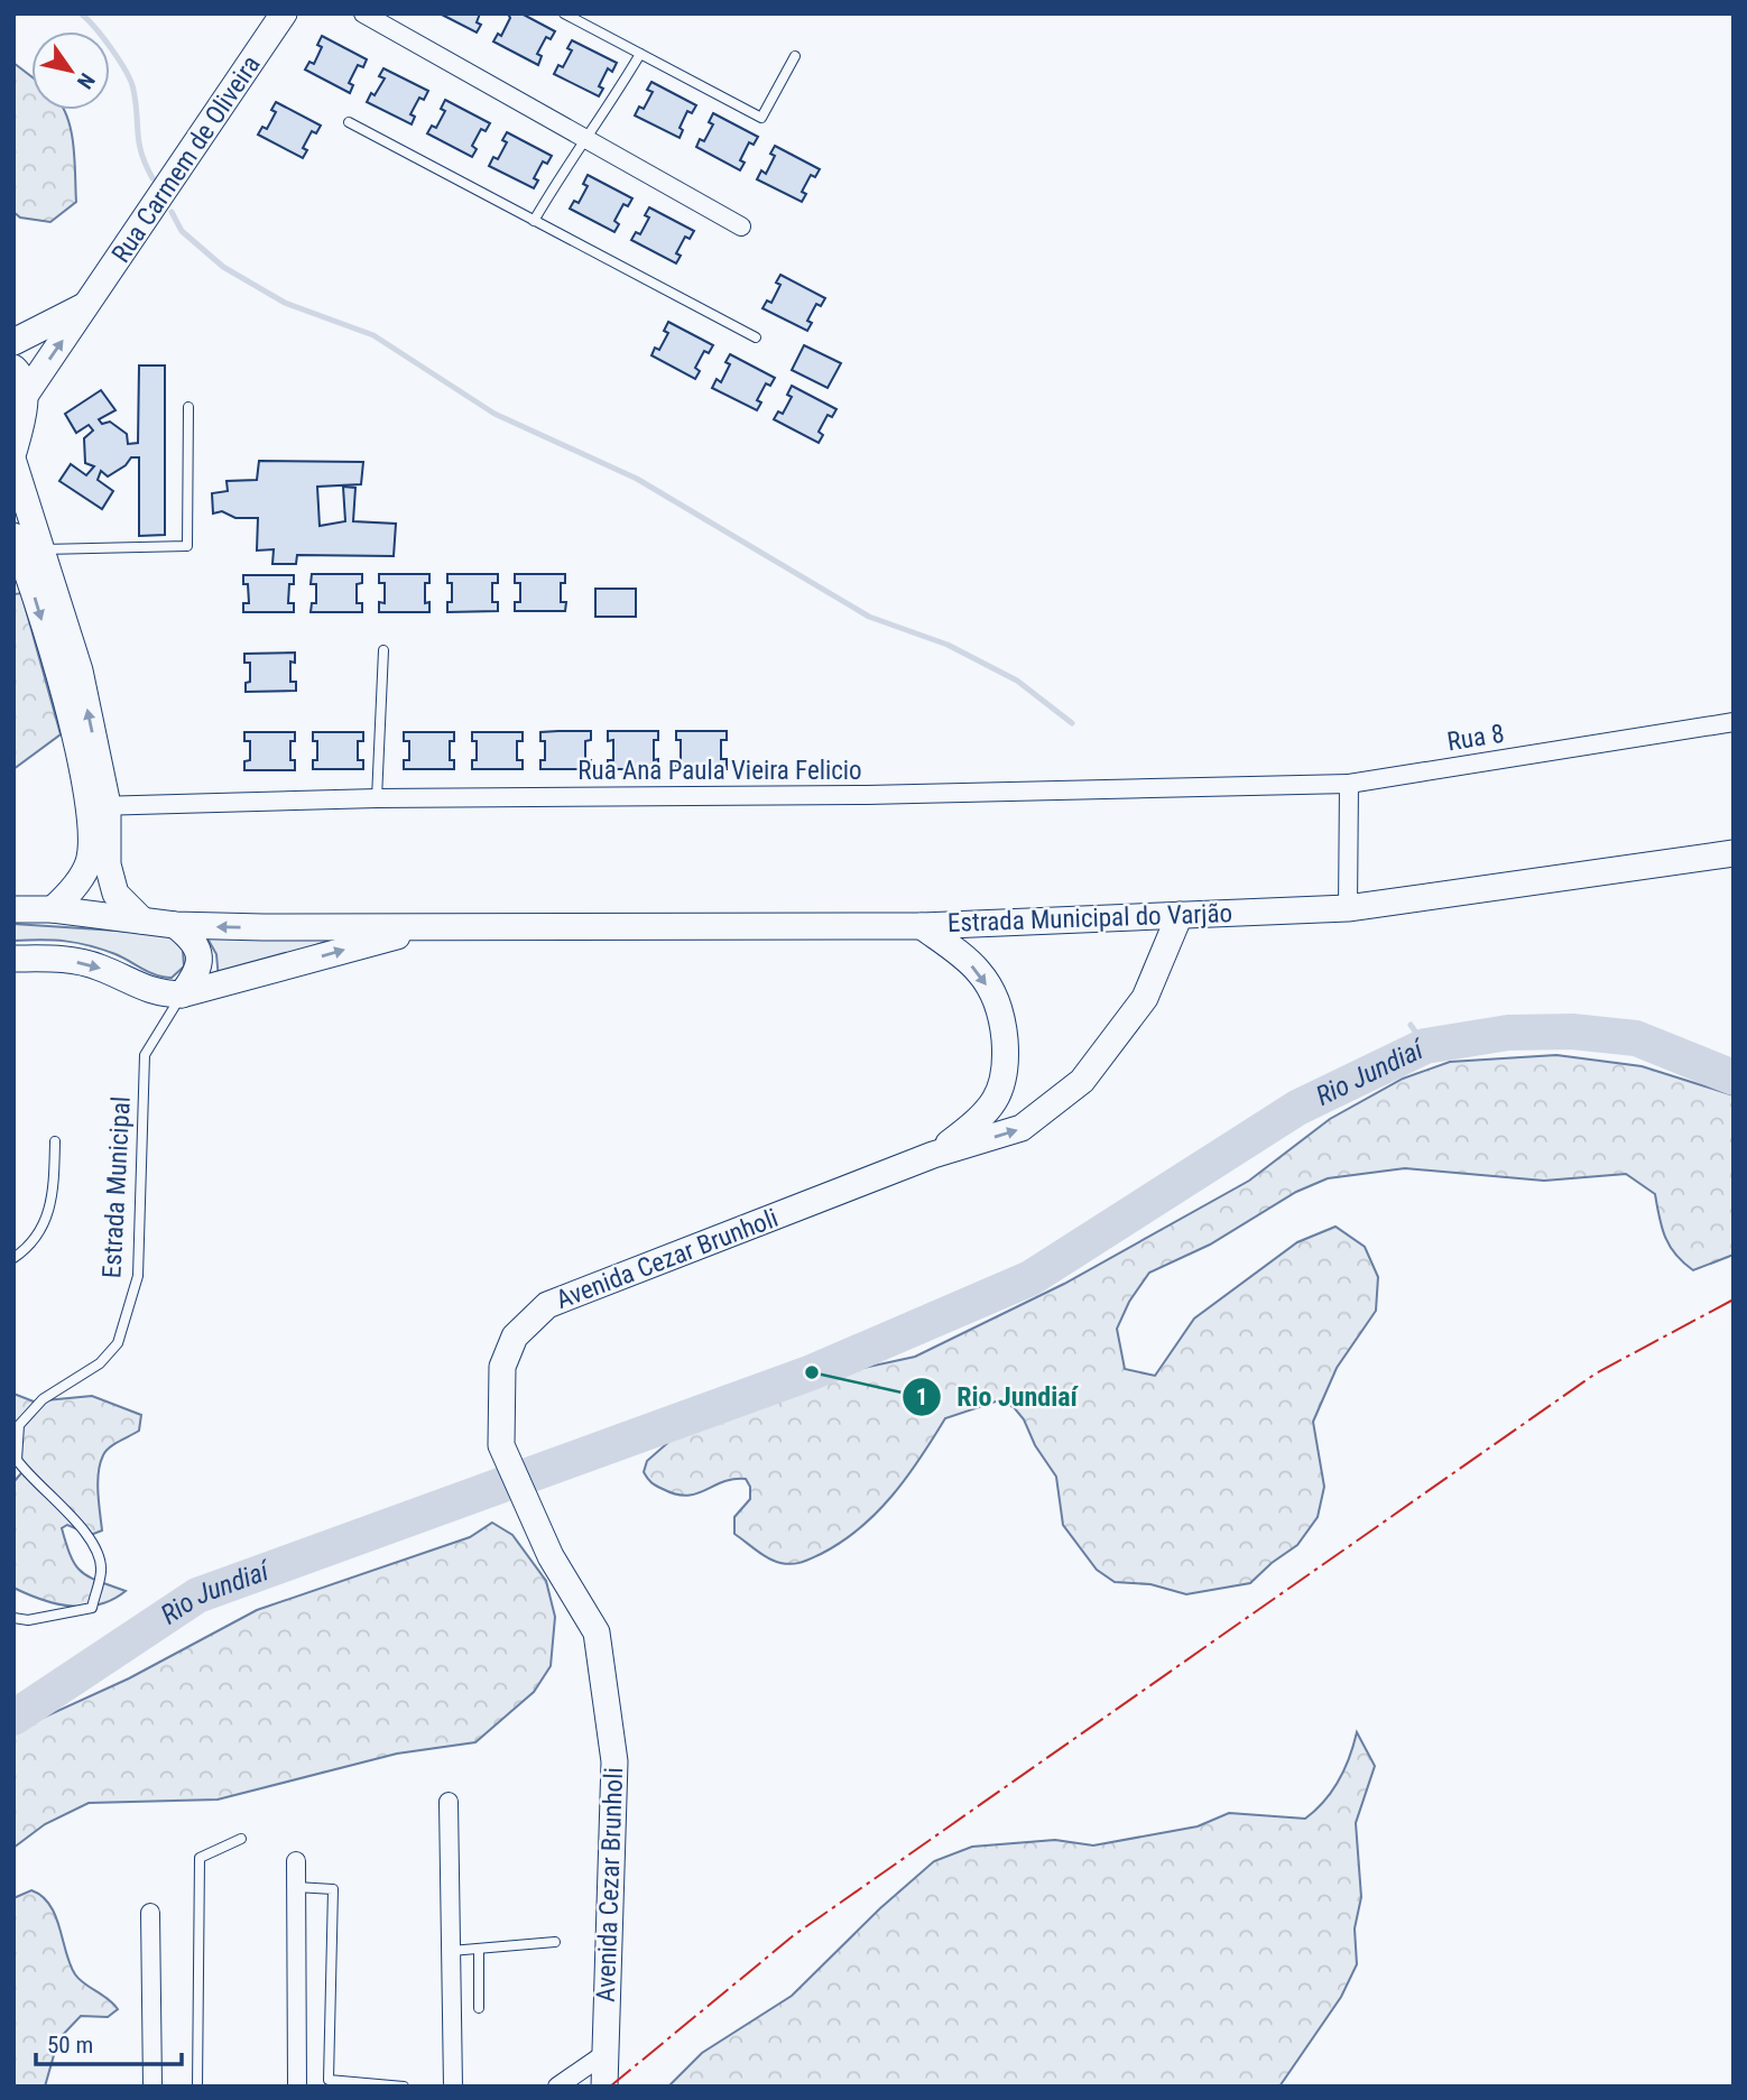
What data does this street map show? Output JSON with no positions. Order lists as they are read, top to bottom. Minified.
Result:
{"streets":{"main road":["Rua Carmem de Oliveira","Estrada Municipal do Varjão","Avenida Cezar Brunholi"],"street":["Rua 8","Rua Ana Paula Vieira Felicio"],"lane":["Estrada Municipal"]},"crossings":[["Rua 8","Rua Ana Paula Vieira Felicio"],["Estrada Municipal do Varjão","Avenida Cezar Brunholi"]],"water":["Rio Jundiaí"],"places":["Rio Jundiaí"],"scale_bar":"50 m","north":"bottom right"}
